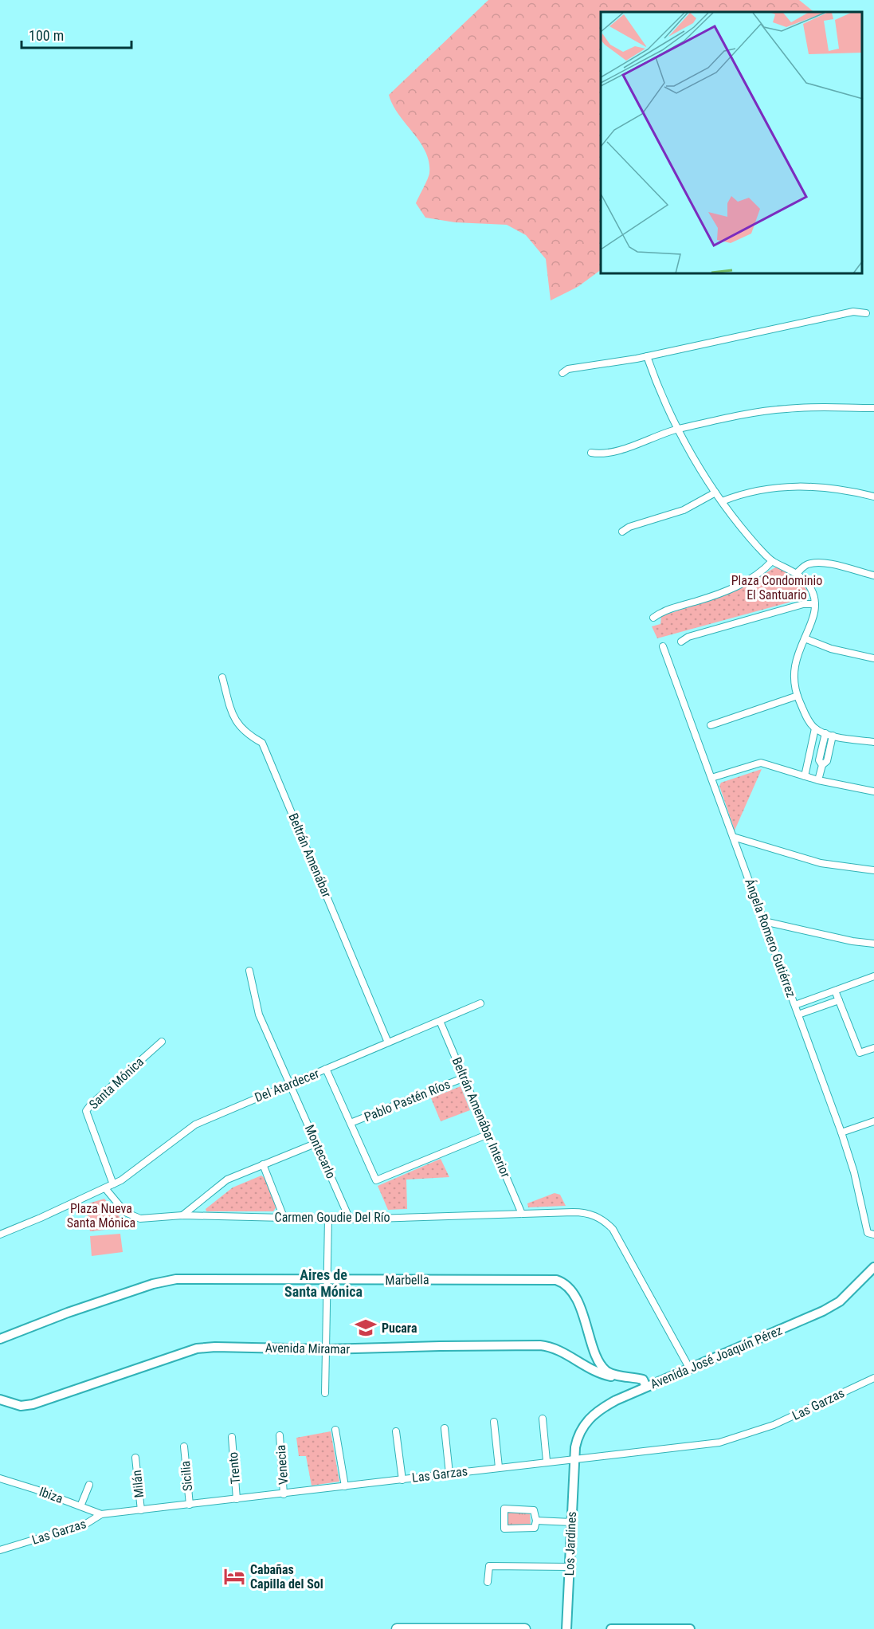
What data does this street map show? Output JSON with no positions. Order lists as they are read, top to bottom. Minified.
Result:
{"streets":{"street":["Beltrán Amenábar","Ángela Romero Gutiérrez","Santa Mónica","Del Atardecer","Pablo Pastén Ríos","Beltrán Amenábar Interior","Montecarlo","Carmen Goudie Del Río","Marbella","Avenida Miramar","Avenida José Joaquín Pérez","Las Garzas","Venecia","Trento","Sicilia","Milán","Ibiza","Los Jardines"]},"crossings":[["Beltrán Amenábar","Del Atardecer"],["Santa Mónica","Del Atardecer"],["Del Atardecer","Beltrán Amenábar Interior"],["Del Atardecer","Montecarlo"],["Del Atardecer","Carmen Goudie Del Río"],["Pablo Pastén Ríos","Beltrán Amenábar Interior"],["Beltrán Amenábar Interior","Carmen Goudie Del Río"],["Montecarlo","Carmen Goudie Del Río"],["Carmen Goudie Del Río","Avenida José Joaquín Pérez"],["Marbella","Avenida Miramar"],["Marbella","Avenida José Joaquín Pérez"],["Avenida José Joaquín Pérez","Las Garzas"],["Avenida José Joaquín Pérez","Los Jardines"],["Las Garzas","Venecia"],["Las Garzas","Trento"],["Las Garzas","Sicilia"],["Las Garzas","Milán"],["Las Garzas","Ibiza"],["Las Garzas","Los Jardines"]],"districts":["Aires de Santa Mónica"],"parks":["Plaza Condominio El Santuario","Plaza Nueva Santa Mónica"],"places":{"school or university":["Pucara"],"hotel":["Cabañas Capilla del Sol"]},"scale_bar":"100 m"}
